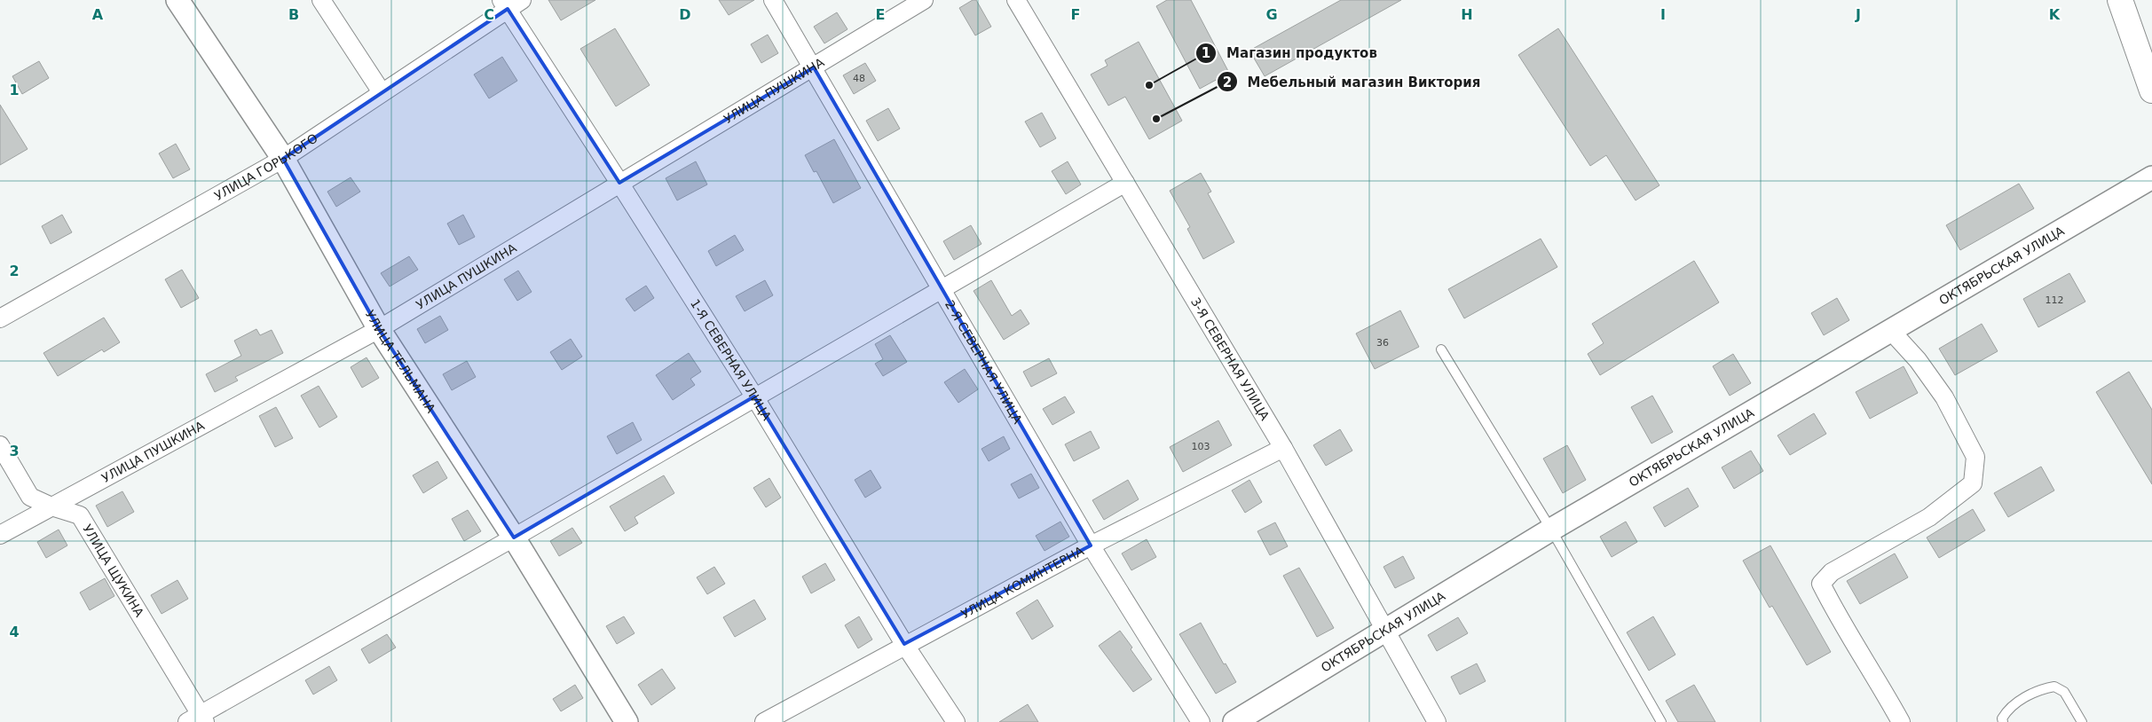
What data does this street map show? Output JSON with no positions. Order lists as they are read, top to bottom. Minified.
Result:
{"streets":{"street":["УЛИЦА ПУШКИНА","УЛИЦА ГОРЬКОГО","ОКТЯБРЬСКАЯ УЛИЦА","3-Я СЕВЕРНАЯ УЛИЦА","1-Я СЕВЕРНАЯ УЛИЦА","УЛИЦА ТЕЛЬМАНА","2-Я СЕВЕРНАЯ УЛИЦА","УЛИЦА ЩУКИНА","УЛИЦА КОМИНТЕРНА"]},"crossings":[["УЛИЦА ПУШКИНА","1-Я СЕВЕРНАЯ УЛИЦА"],["УЛИЦА ПУШКИНА","УЛИЦА ТЕЛЬМАНА"],["УЛИЦА ПУШКИНА","2-Я СЕВЕРНАЯ УЛИЦА"],["УЛИЦА ПУШКИНА","УЛИЦА ЩУКИНА"],["УЛИЦА ГОРЬКОГО","1-Я СЕВЕРНАЯ УЛИЦА"],["УЛИЦА ГОРЬКОГО","УЛИЦА ТЕЛЬМАНА"],["ОКТЯБРЬСКАЯ УЛИЦА","3-Я СЕВЕРНАЯ УЛИЦА"],["3-Я СЕВЕРНАЯ УЛИЦА","УЛИЦА КОМИНТЕРНА"],["1-Я СЕВЕРНАЯ УЛИЦА","УЛИЦА КОМИНТЕРНА"],["2-Я СЕВЕРНАЯ УЛИЦА","УЛИЦА КОМИНТЕРНА"]],"places":["Магазин продуктов","Мебельный магазин Виктория"],"house_numbers":["48","112","36","103"],"grid":{"columns":["A","B","C","D","E","F","G","H","I","J","K"],"rows":["1","2","3","4"]}}
